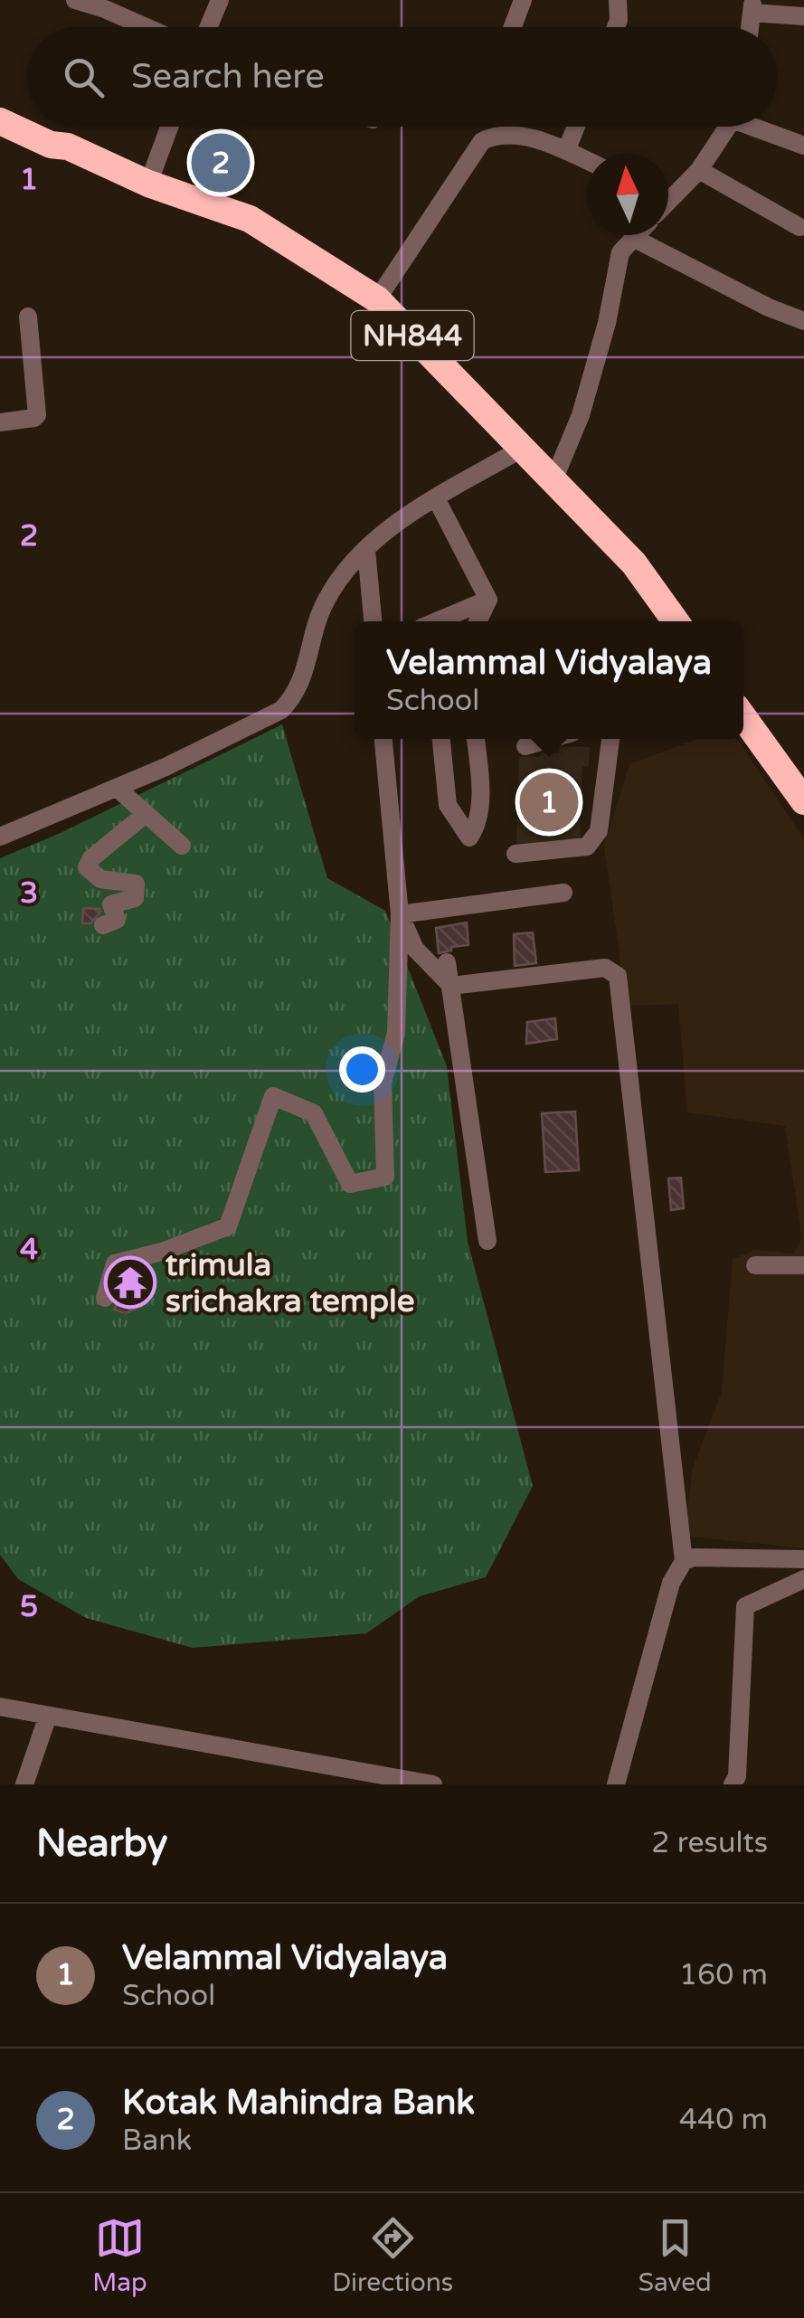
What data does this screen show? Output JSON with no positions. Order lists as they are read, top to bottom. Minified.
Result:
{"streets":{"highway":["NH844"]},"places":{"temple":["trimula srichakra temple"]},"north":"top","page":{"search":"Search here","pins":["2","1"],"popup":["Velammal Vidyalaya","School"],"heading":["Nearby","2 results"],"list":[{"mark":"1","name":"Velammal Vidyalaya","note":"School","value":"160 m"},{"mark":"2","name":"Kotak Mahindra Bank","note":"Bank","value":"440 m"}],"nav":["Map","Directions","Saved"]},"grid":{"rows":["1","2","3","4","5"]}}
